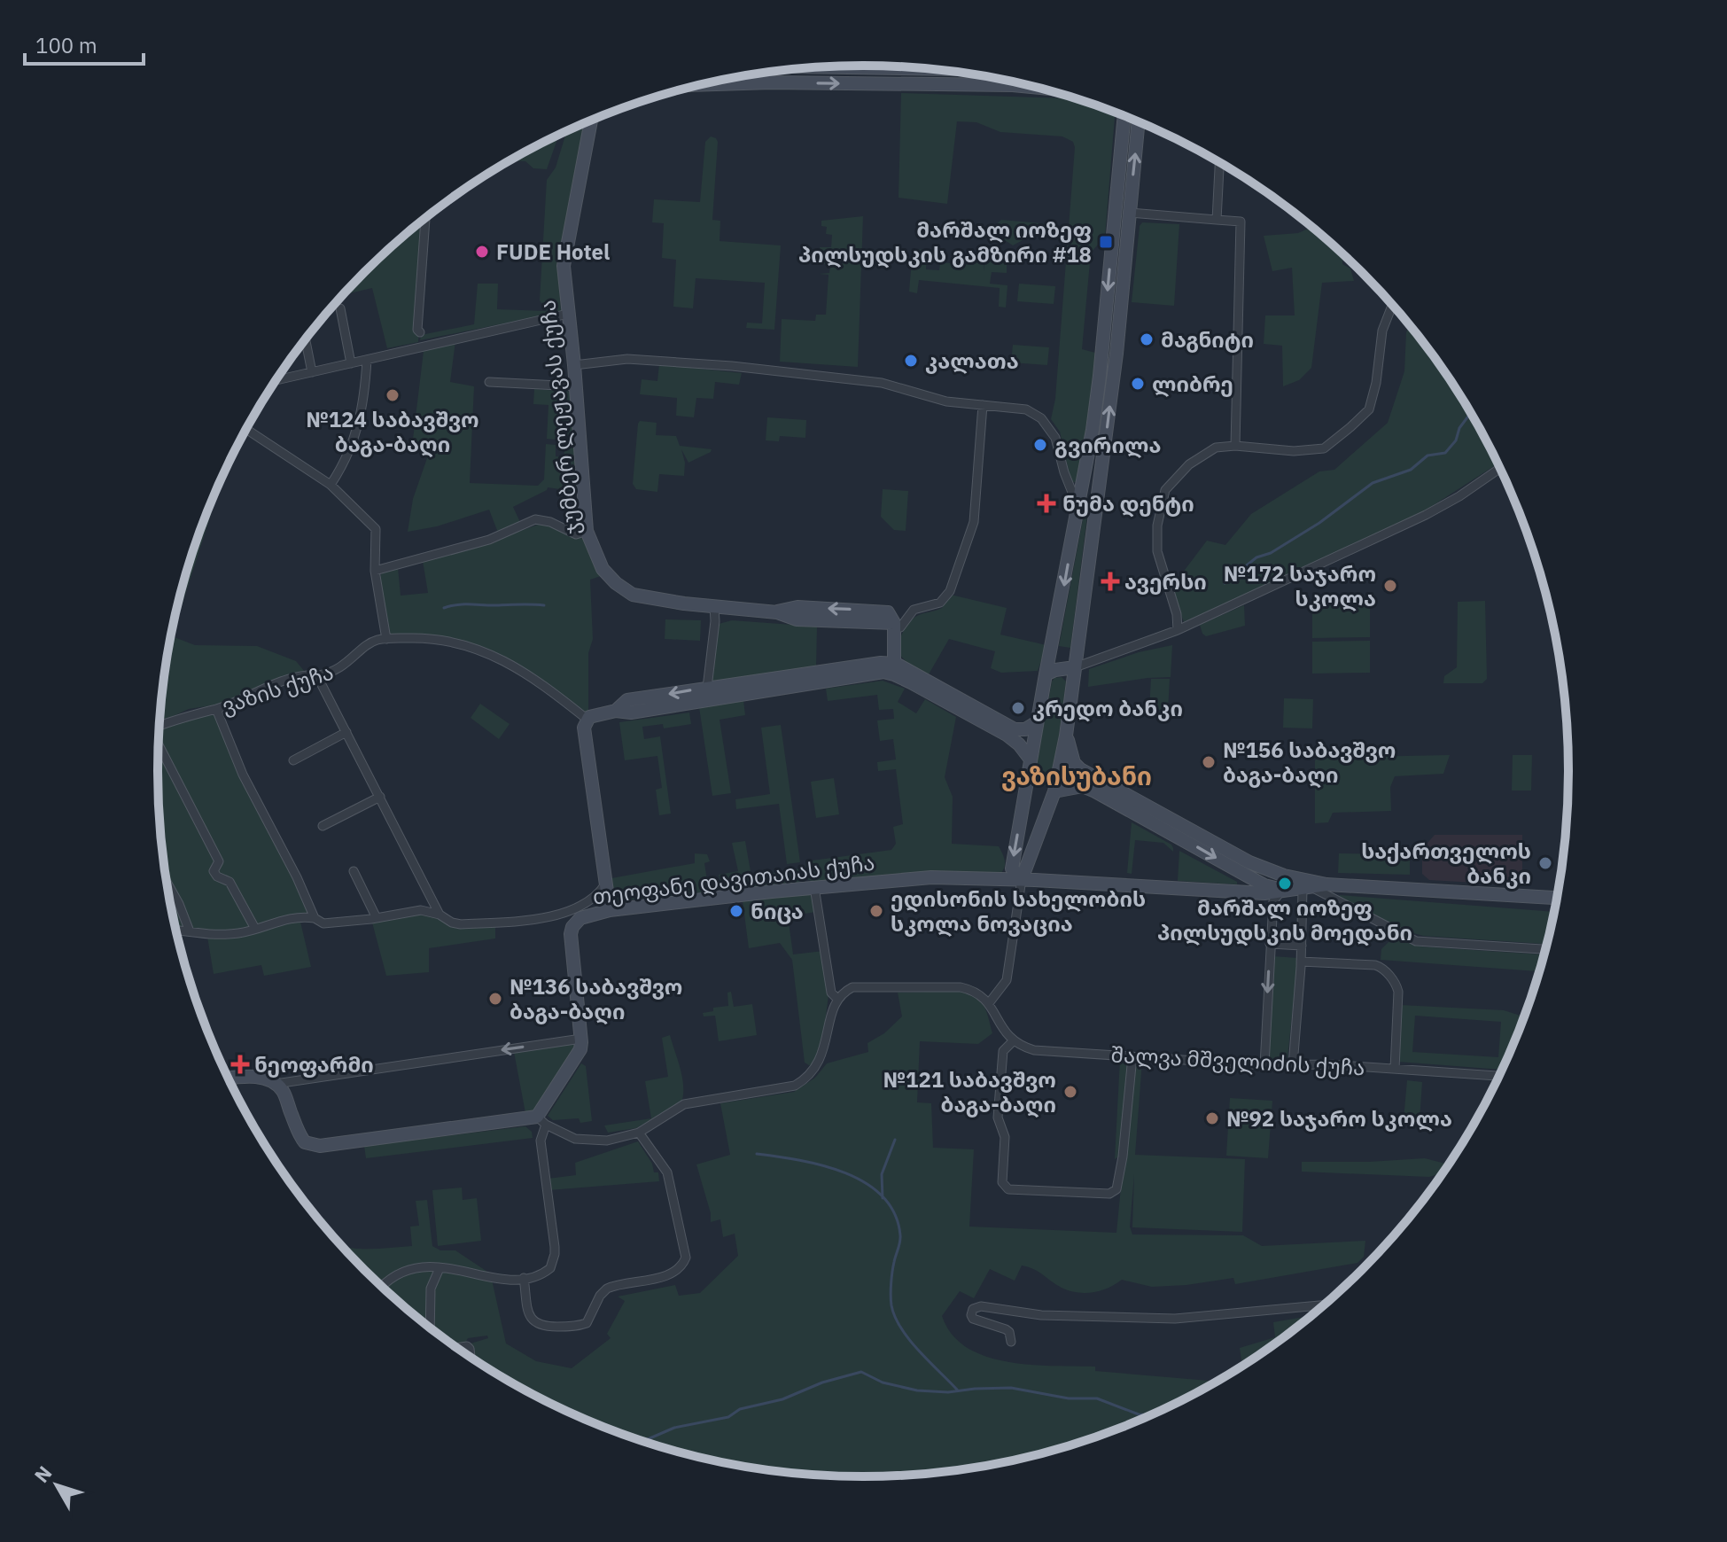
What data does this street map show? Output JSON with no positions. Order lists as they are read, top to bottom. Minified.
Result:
{"streets":{"main road":["ჯუმბერ ლეჟავას ქუჩა","თეოფანე დავითაიას ქუჩა"],"street":["ვაზის ქუჩა","შალვა მშველიძის ქუჩა"]},"districts":["ვაზისუბანი"],"places":{"transit":["მარშალ იოზეფ პილსუდსკის გამზირი #18"],"other":["FUDE Hotel","მაგნიტი","კალათა","ლიბრე","№124 საბავშვო ბაგა-ბაღი","გვირილა","№172 საჯარო სკოლა","კრედო ბანკი","№156 საბავშვო ბაგა-ბაღი","საქართველოს ბანკი","მარშალ იოზეფ პილსუდსკის მოედანი","ნიცა","ედისონის სახელობის სკოლა ნოვაცია","№136 საბავშვო ბაგა-ბაღი","№121 საბავშვო ბაგა-ბაღი","№92 საჯარო სკოლა"],"health":["ნუმა დენტი","ავერსი","ნეოფარმი"]},"scale_bar":"100 m","north":"top left"}
